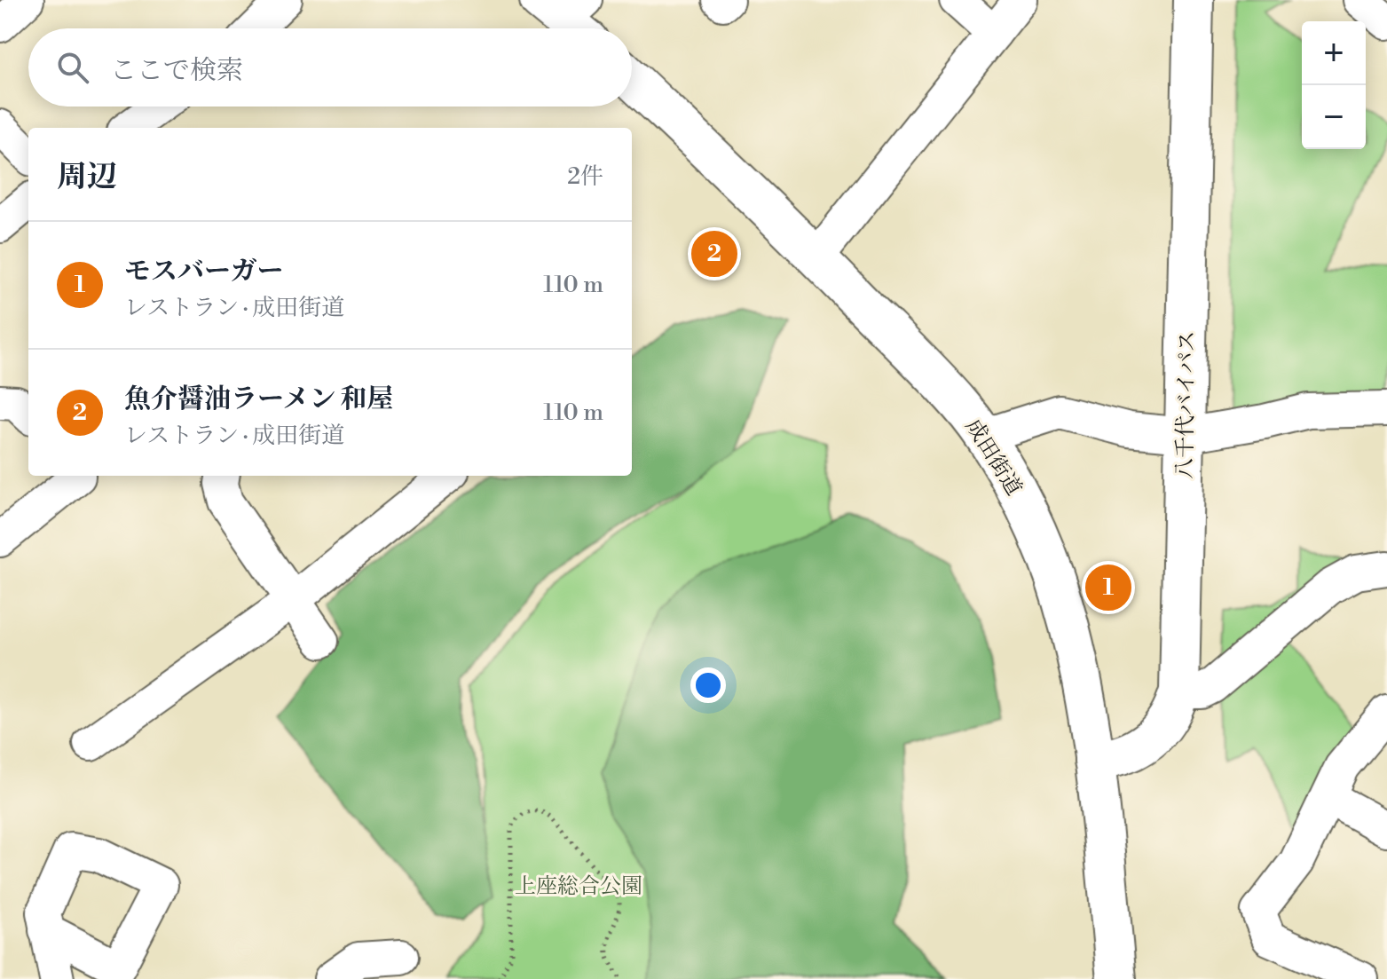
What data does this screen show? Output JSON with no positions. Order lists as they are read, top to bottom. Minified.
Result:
{"streets":{"highway":["八千代バイパス","成田街道"]},"crossings":[["八千代バイパス","成田街道"]],"parks":["上座総合公園"],"page":{"map_buttons":["+","−"],"search":"ここで検索","heading":["周辺","2件"],"list":[{"mark":"1","name":"モスバーガー","note":"レストラン · 成田街道","value":"110 m"},{"mark":"2","name":"魚介醤油ラーメン 和屋","note":"レストラン · 成田街道","value":"110 m"}],"pins":["2","1"]}}
